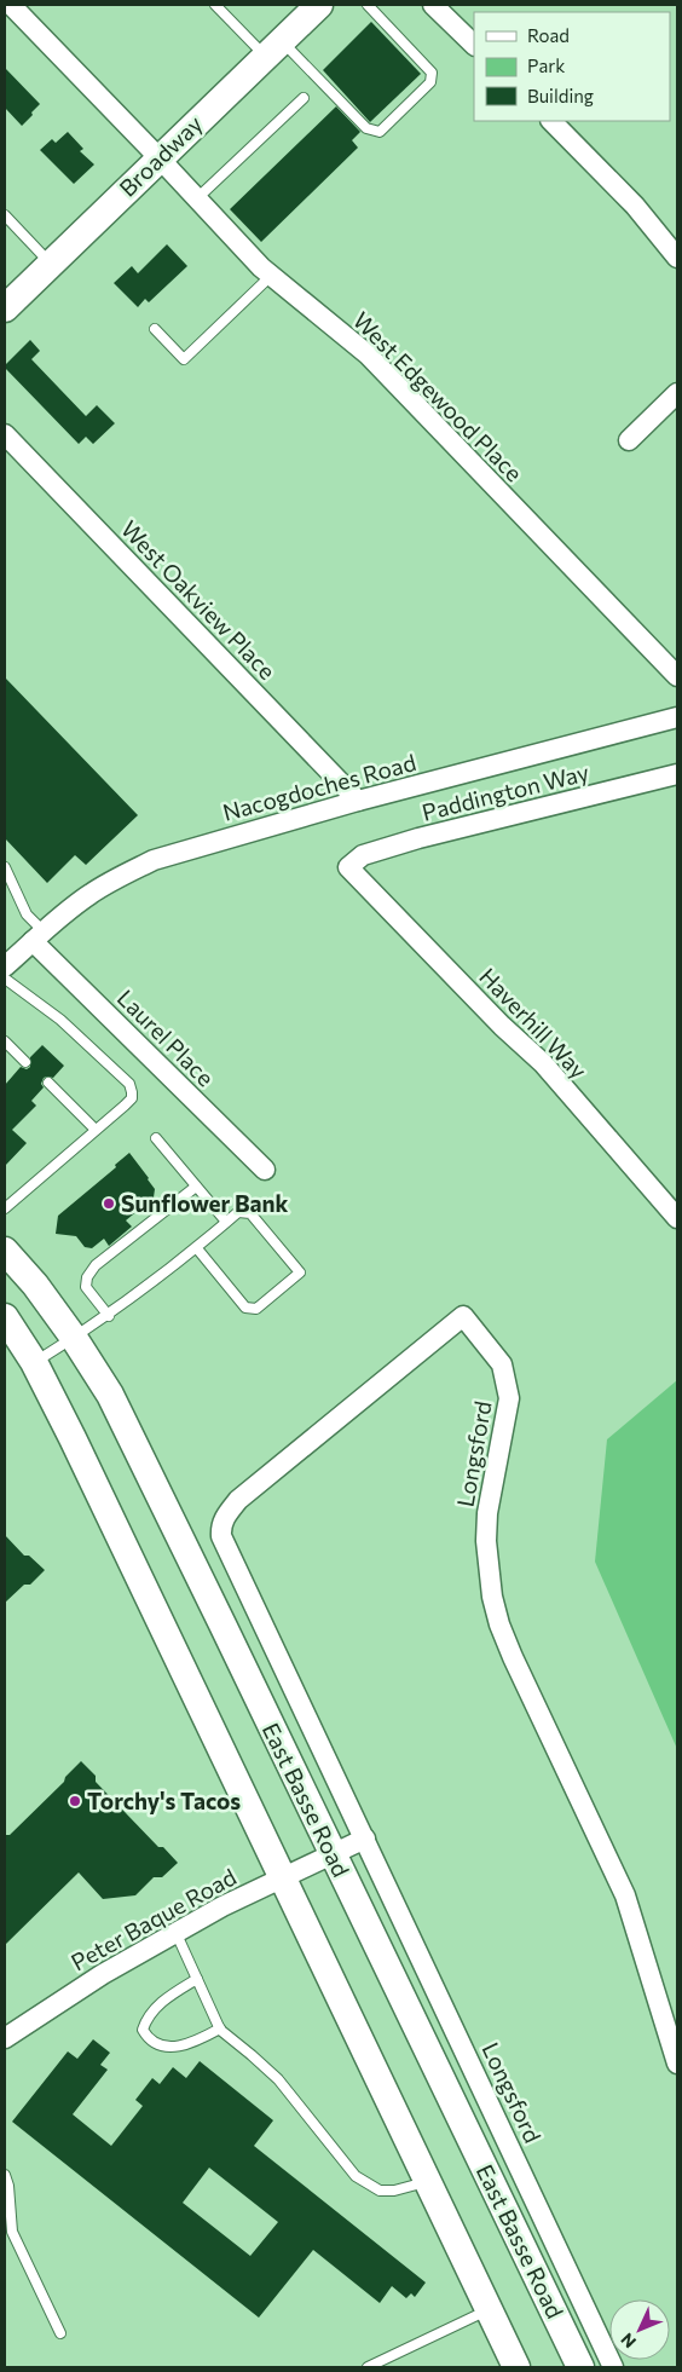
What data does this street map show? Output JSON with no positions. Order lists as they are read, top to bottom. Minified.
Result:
{"streets":{"main road":["Broadway","East Basse Road"],"street":["West Edgewood Place","West Oakview Place","Nacogdoches Road","Paddington Way","Haverhill Way","Laurel Place","Longsford","Peter Baque Road"]},"crossings":[["Broadway","West Edgewood Place"],["West Oakview Place","Nacogdoches Road"],["Nacogdoches Road","Laurel Place"],["Paddington Way","Haverhill Way"],["East Basse Road","Peter Baque Road"]],"places":["Sunflower Bank","Torchy's Tacos"],"legend":["Road","Park","Building"],"north":"bottom left"}
